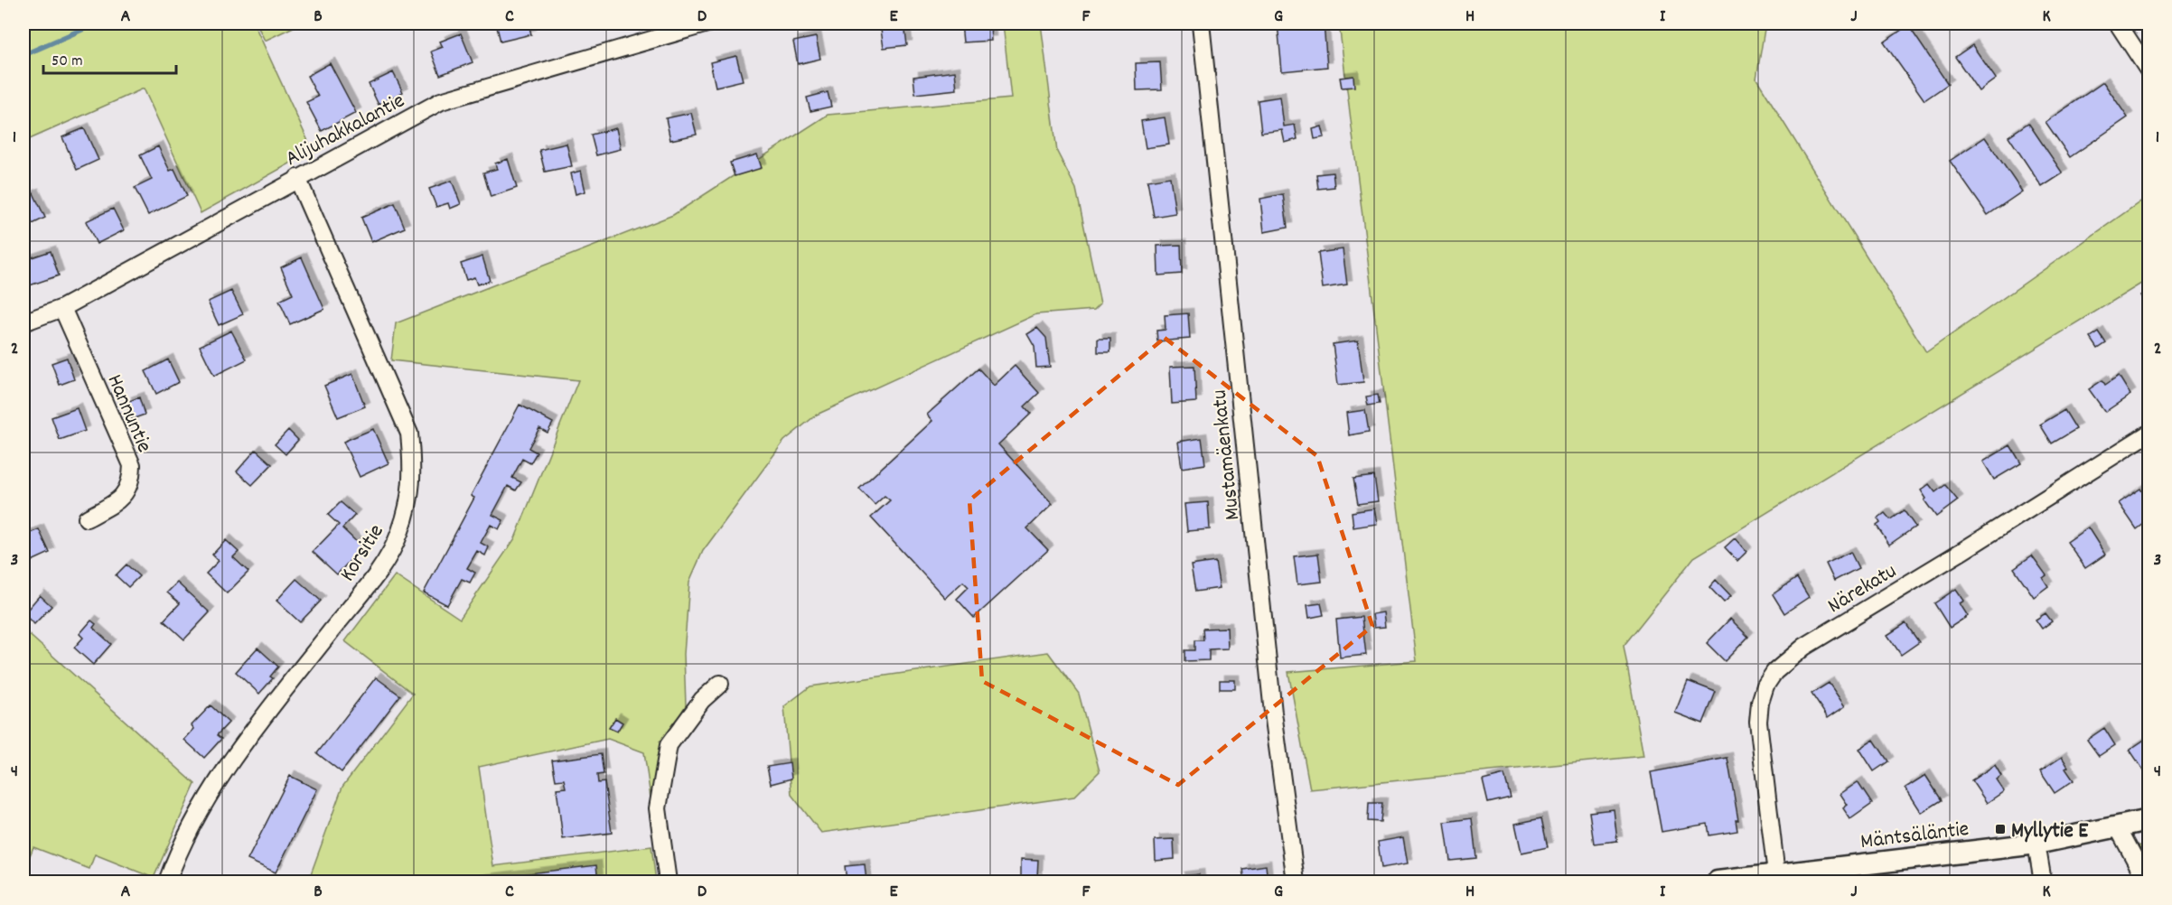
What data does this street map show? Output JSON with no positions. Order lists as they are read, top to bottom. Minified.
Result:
{"streets":{"street":["Alijuhakkalantie","Hannuntie","Mustamäenkatu","Korsitie","Närekatu","Mäntsäläntie"]},"crossings":[["Alijuhakkalantie","Hannuntie"],["Alijuhakkalantie","Korsitie"],["Närekatu","Mäntsäläntie"]],"places":{"transit":["Myllytie E"]},"scale_bar":"50 m","grid":{"columns":["A","B","C","D","E","F","G","H","I","J","K"],"rows":["1","2","3","4"]}}
